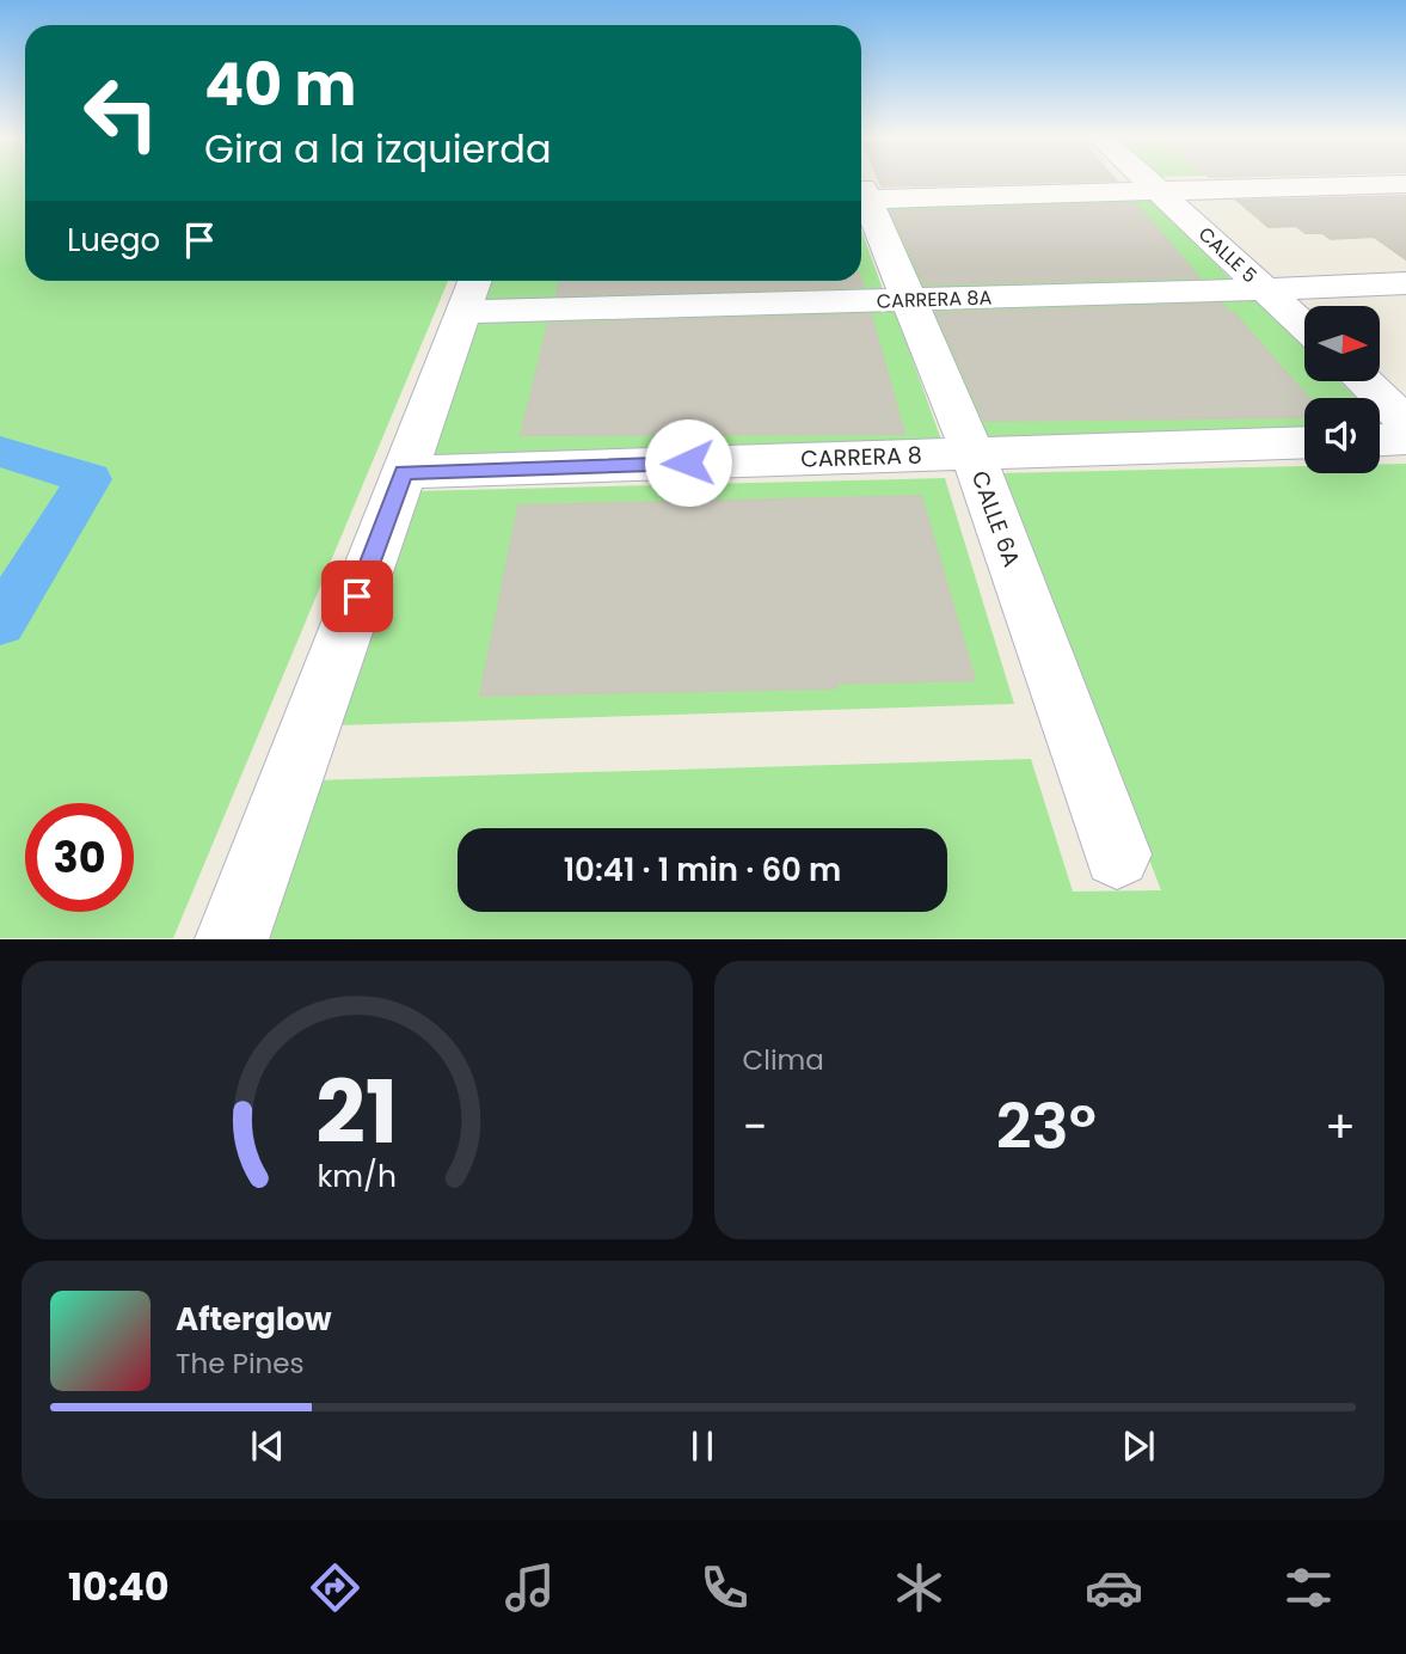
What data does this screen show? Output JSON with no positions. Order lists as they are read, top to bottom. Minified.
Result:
{"streets":{"street":["CALLE 5","CARRERA 8A","CARRERA 8","CALLE 6A"]},"crossings":[["CALLE 5","CARRERA 8A"],["CARRERA 8A","CALLE 6A"],["CARRERA 8","CALLE 6A"]],"north":"right","page":{"turn":["40 m","Gira a la izquierda"],"then":"Luego","limit":"30","trip":"10:41 · 1 min · 60 m","tile":"Clima","heat":["−","23°","+"],"song":["Afterglow","The Pines"],"tabs":"10:40","gauge":["21","km/h"]}}
